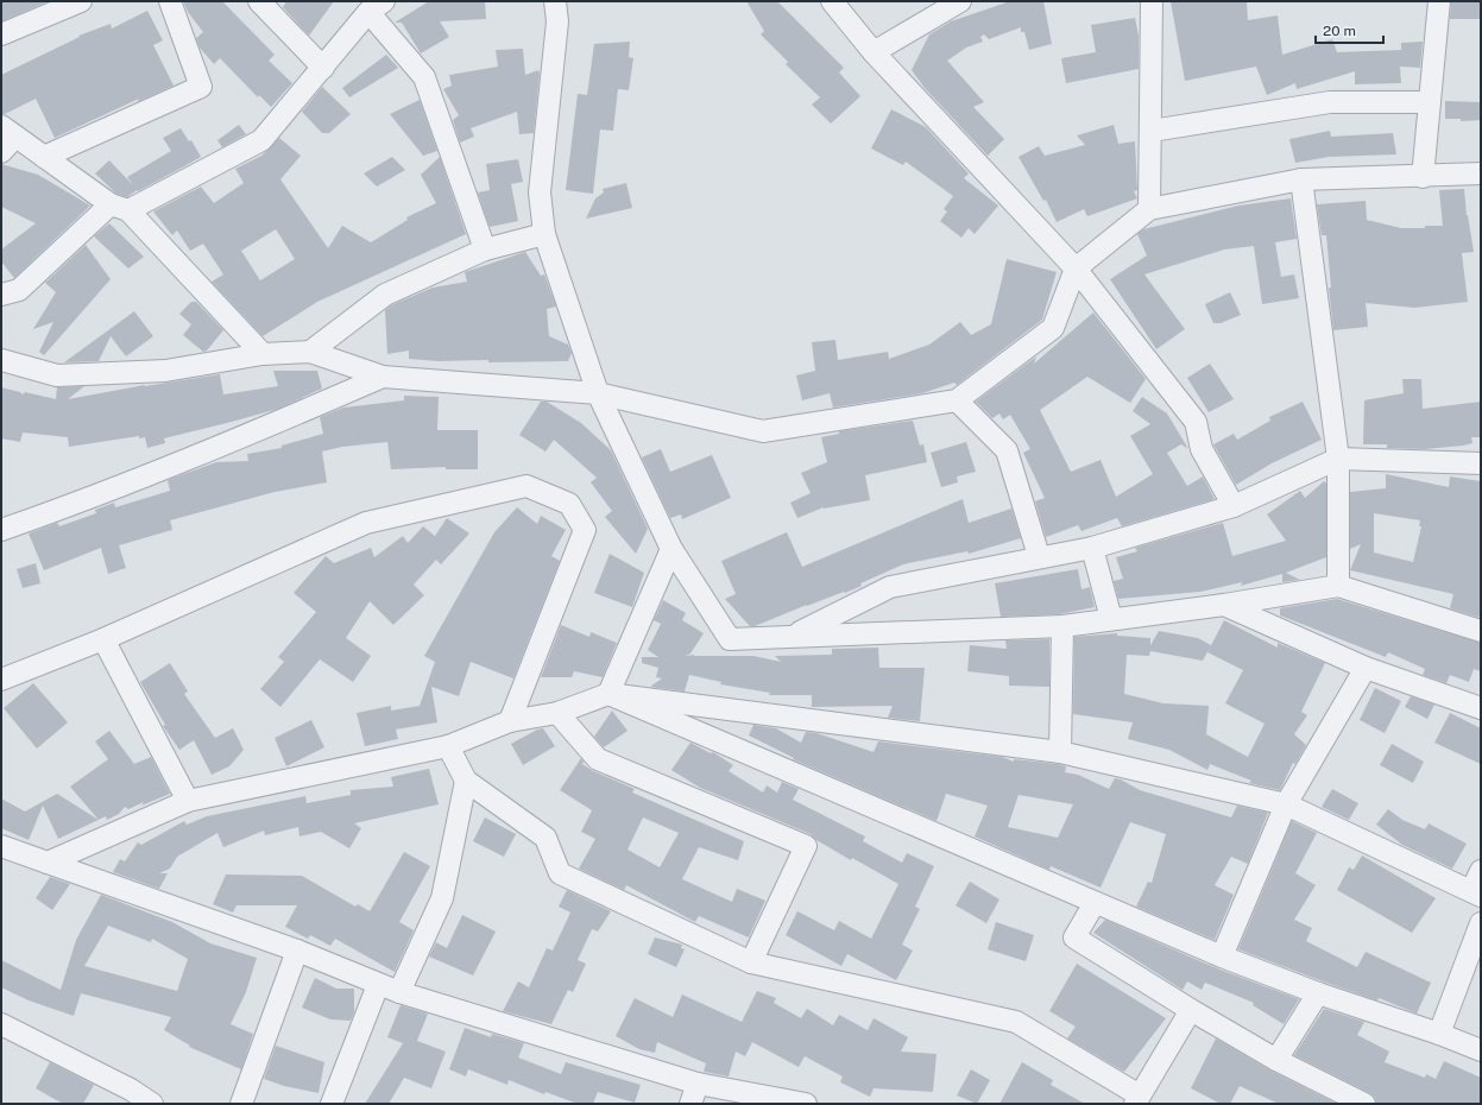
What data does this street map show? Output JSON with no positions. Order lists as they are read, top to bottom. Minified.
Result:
{"scale_bar":"20 m"}
